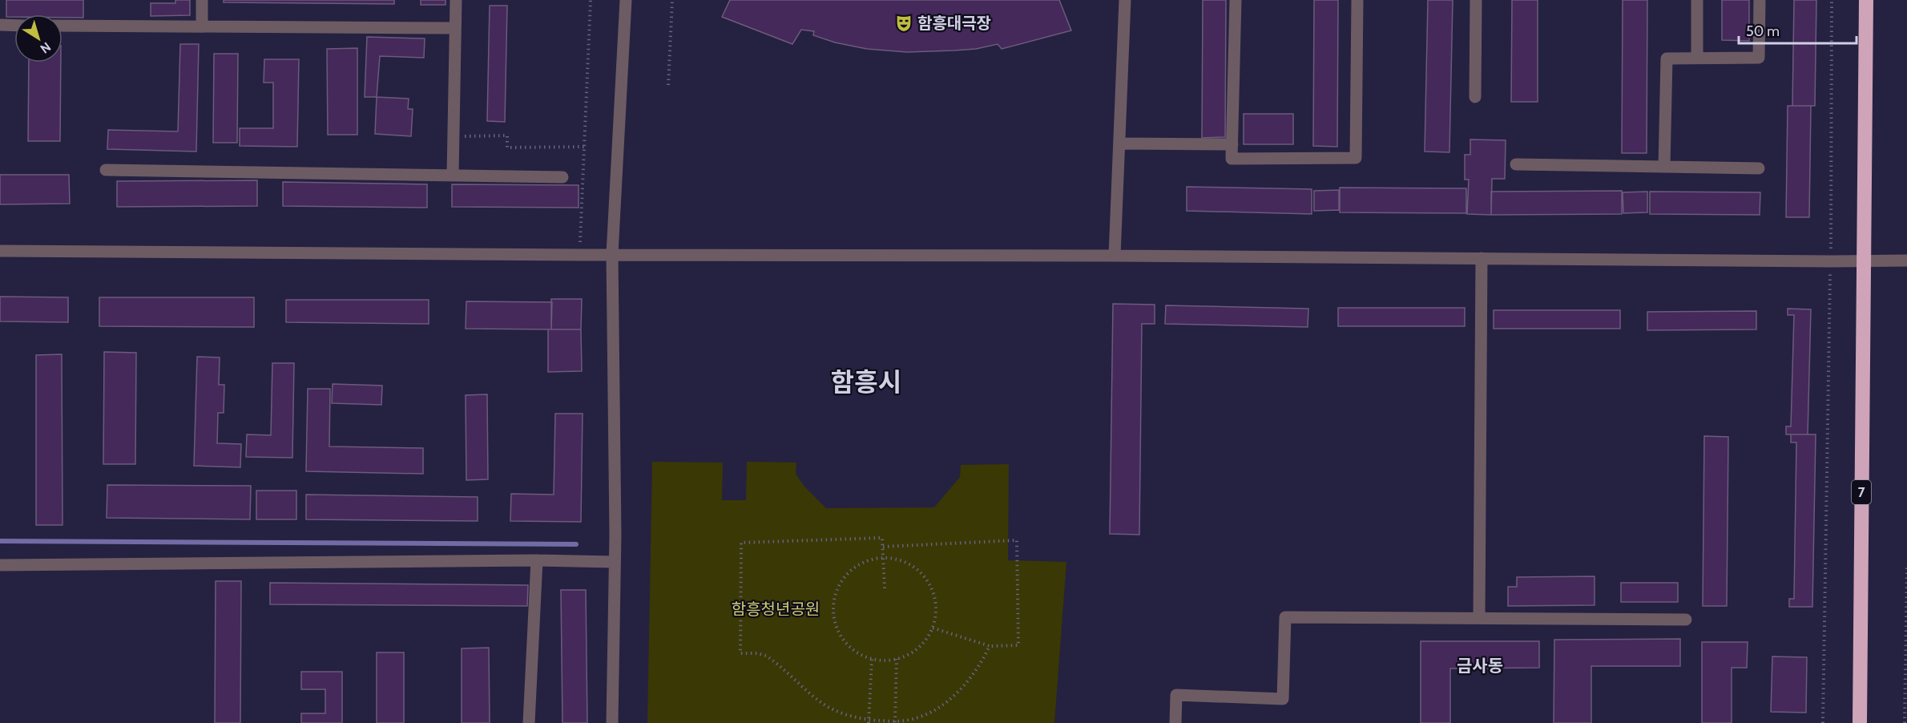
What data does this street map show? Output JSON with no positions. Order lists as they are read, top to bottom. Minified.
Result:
{"streets":{"highway":["7"]},"districts":["함흥시","금사동"],"parks":["함흥청년공원"],"places":{"theatre":["함흥대극장"]},"scale_bar":"50 m","north":"bottom right"}
